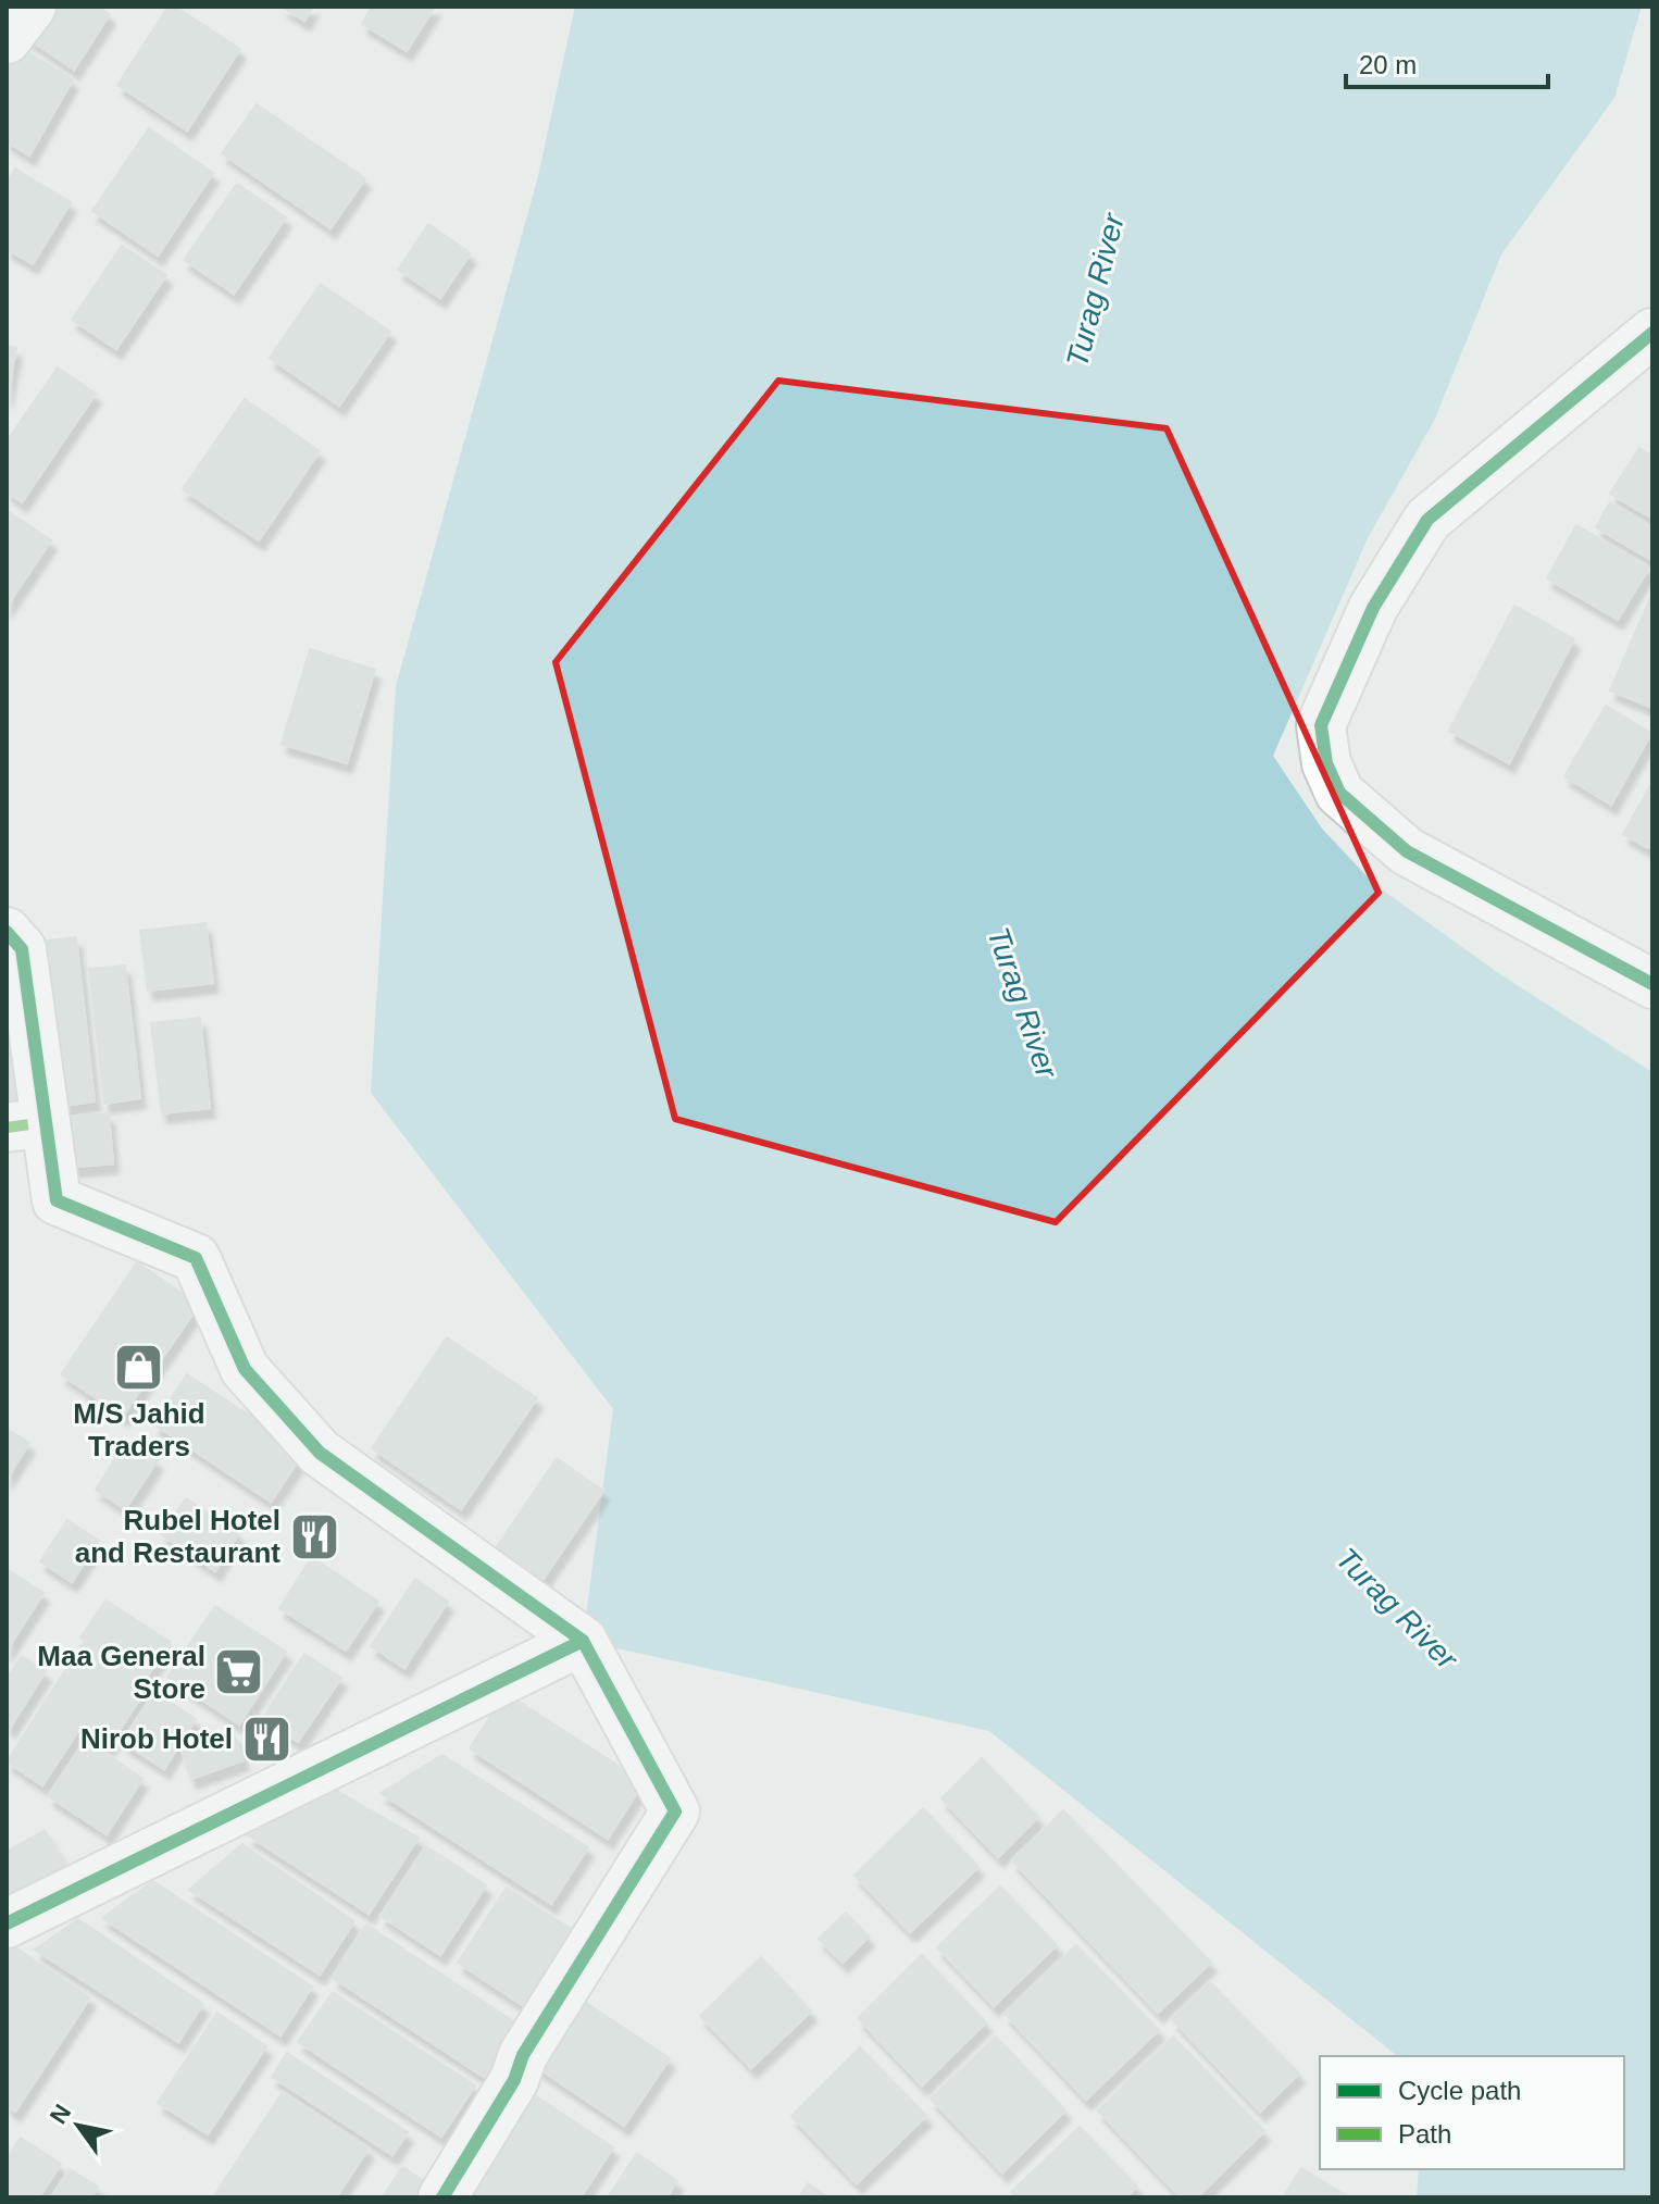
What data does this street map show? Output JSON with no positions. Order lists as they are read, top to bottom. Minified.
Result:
{"water":["Turag River"],"places":{"shop":["M/S Jahid Traders"],"restaurant":["Rubel Hotel and Restaurant","Nirob Hotel"],"supermarket":["Maa General Store"]},"legend":["Cycle path","Path"],"scale_bar":"20 m","north":"top left"}
